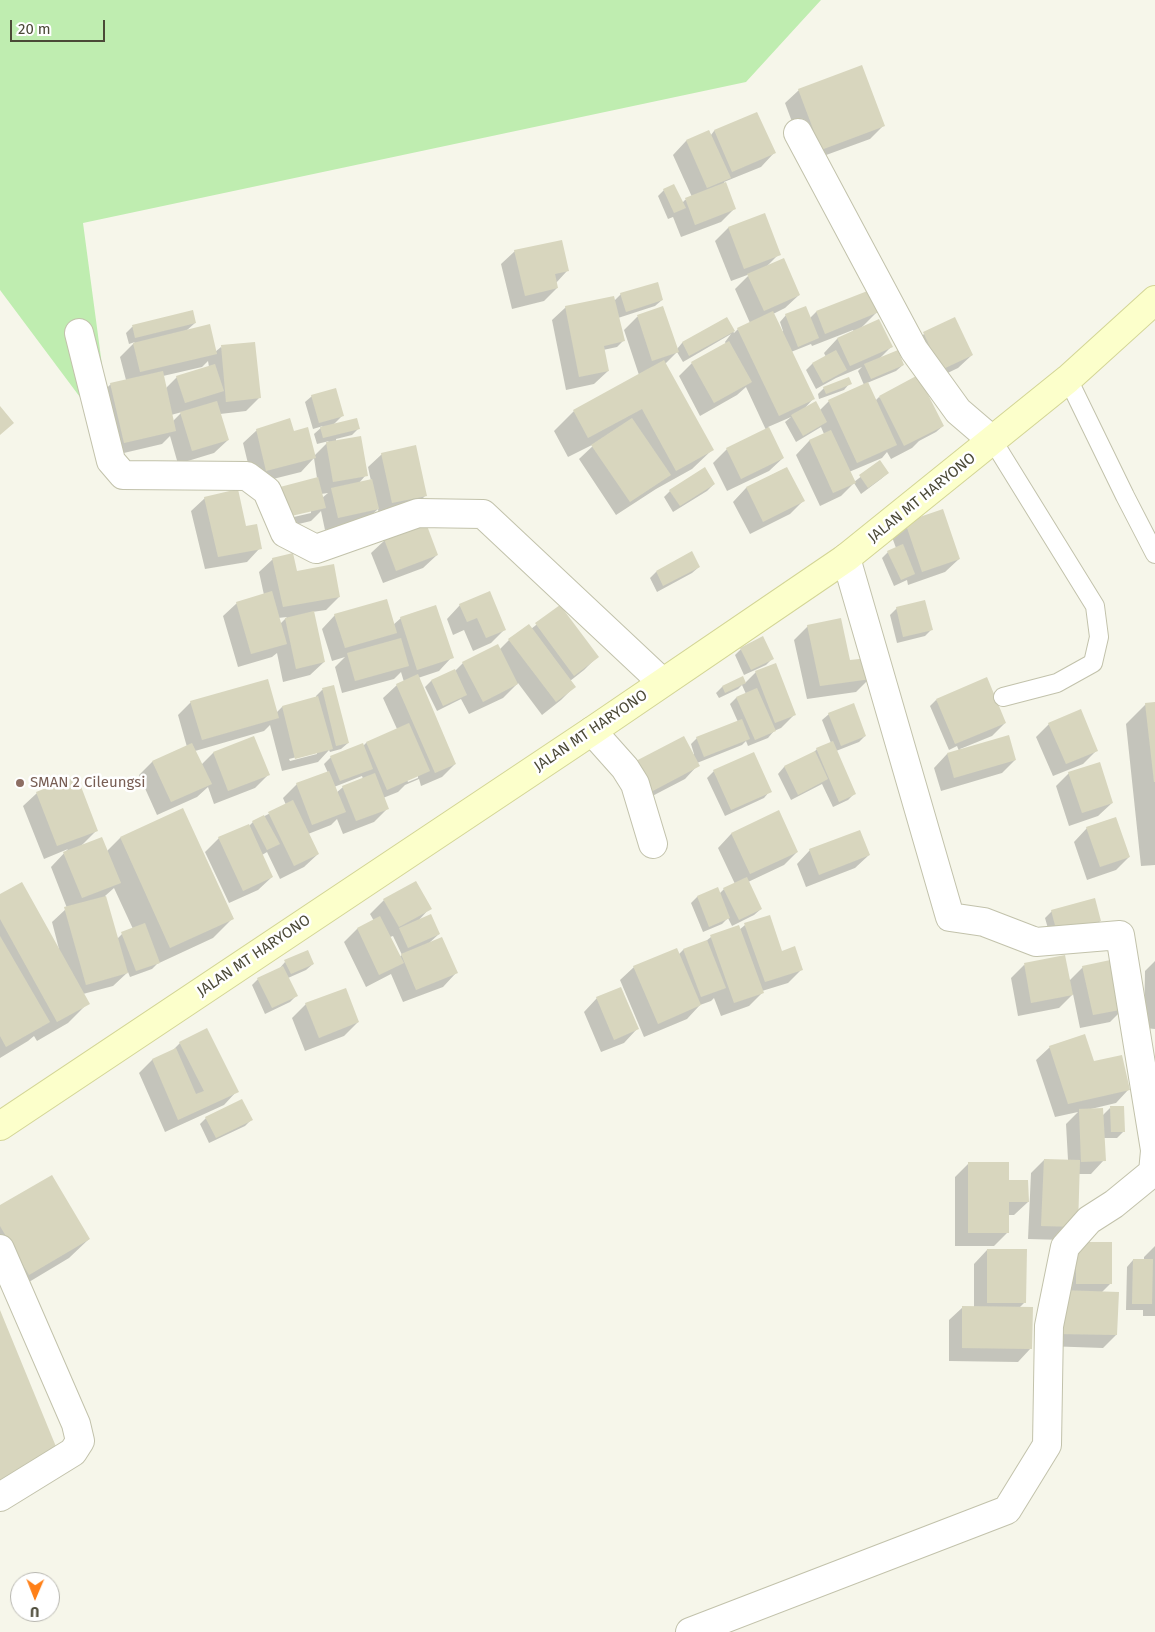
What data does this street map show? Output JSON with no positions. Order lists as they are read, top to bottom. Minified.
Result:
{"streets":{"main road":["JALAN MT HARYONO"]},"places":["SMAN 2 Cileungsi"],"scale_bar":"20 m","north":"bottom"}
